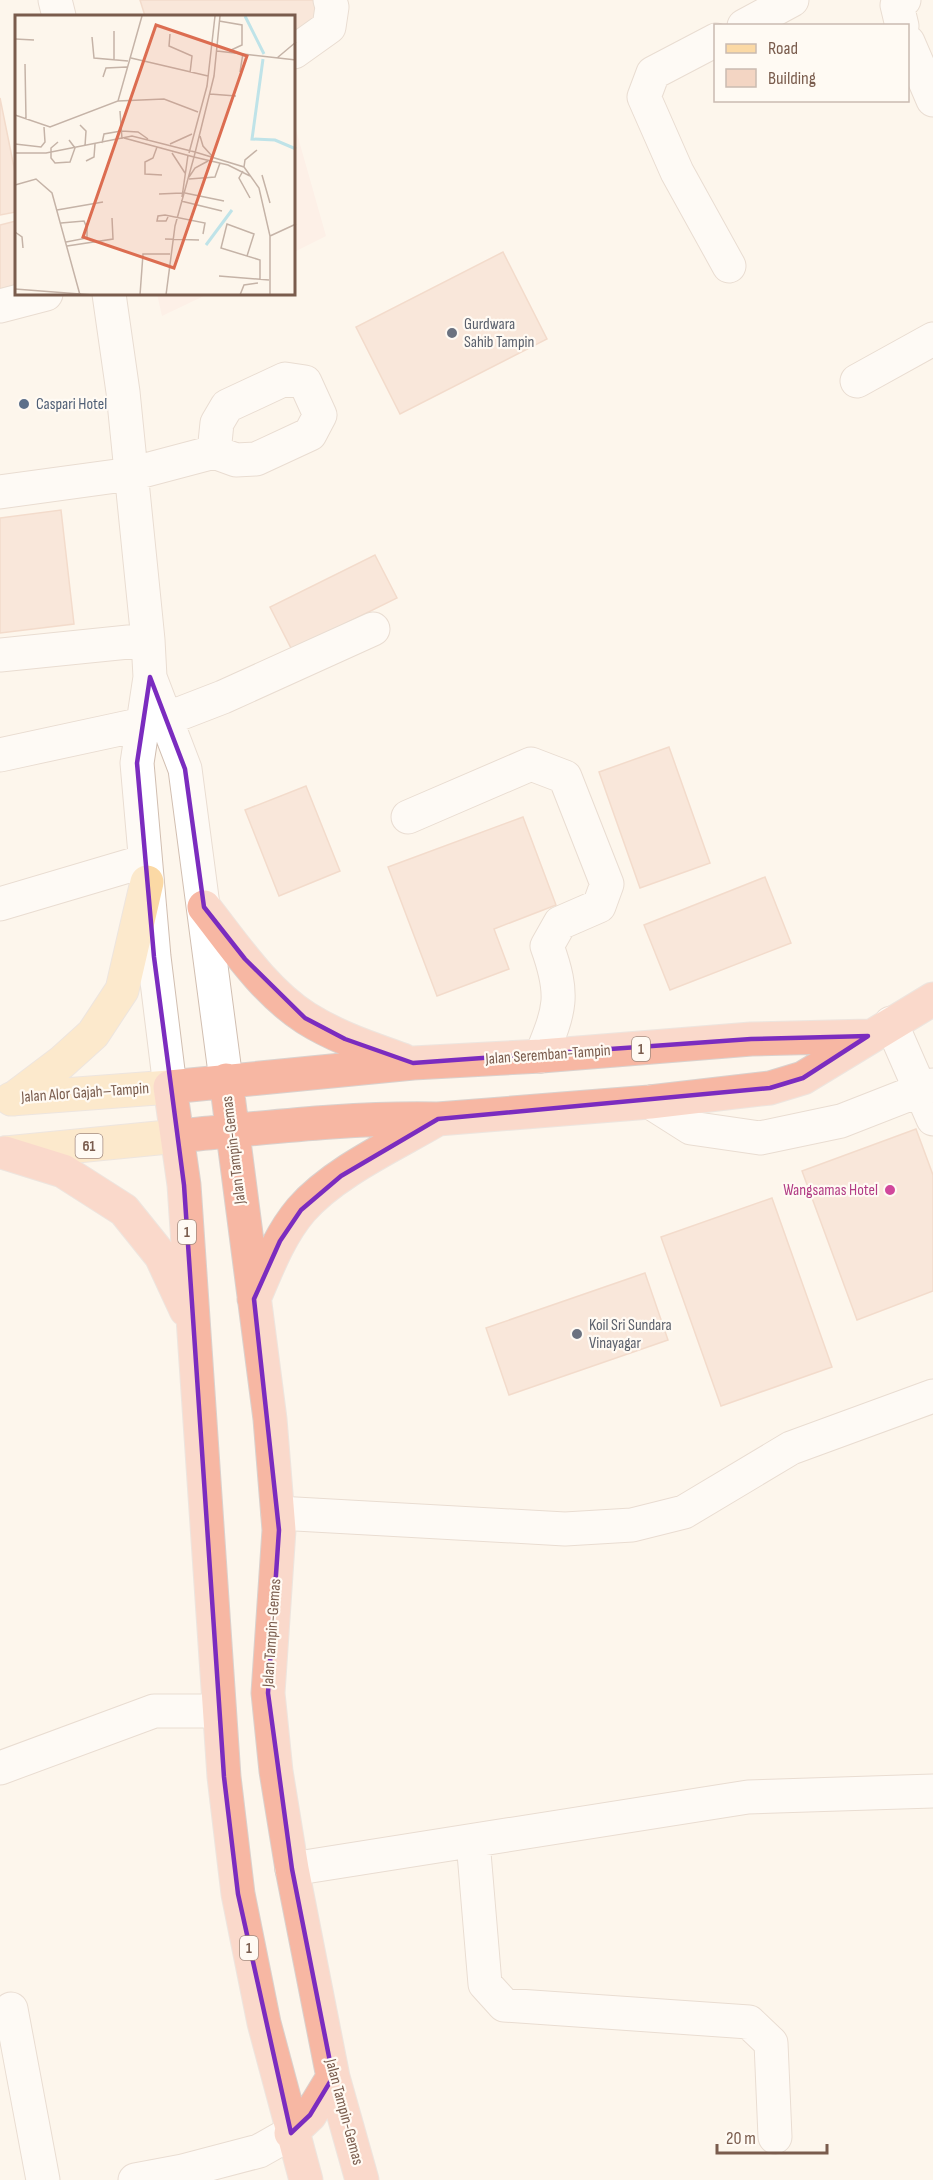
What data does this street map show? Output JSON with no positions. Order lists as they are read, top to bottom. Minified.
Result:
{"streets":{"highway":["1","Jalan Seremban-Tampin","Jalan Tampin-Gemas"],"main road":["Jalan Alor Gajah–Tampin","61"]},"crossings":[["1","Jalan Seremban-Tampin"],["1","Jalan Alor Gajah–Tampin"],["1","61"],["1","Jalan Tampin-Gemas"],["Jalan Seremban-Tampin","Jalan Tampin-Gemas"]],"places":["Gurdwara Sahib Tampin","Caspari Hotel","Wangsamas Hotel","Koil Sri Sundara Vinayagar"],"legend":["Road","Building"],"scale_bar":"20 m"}
